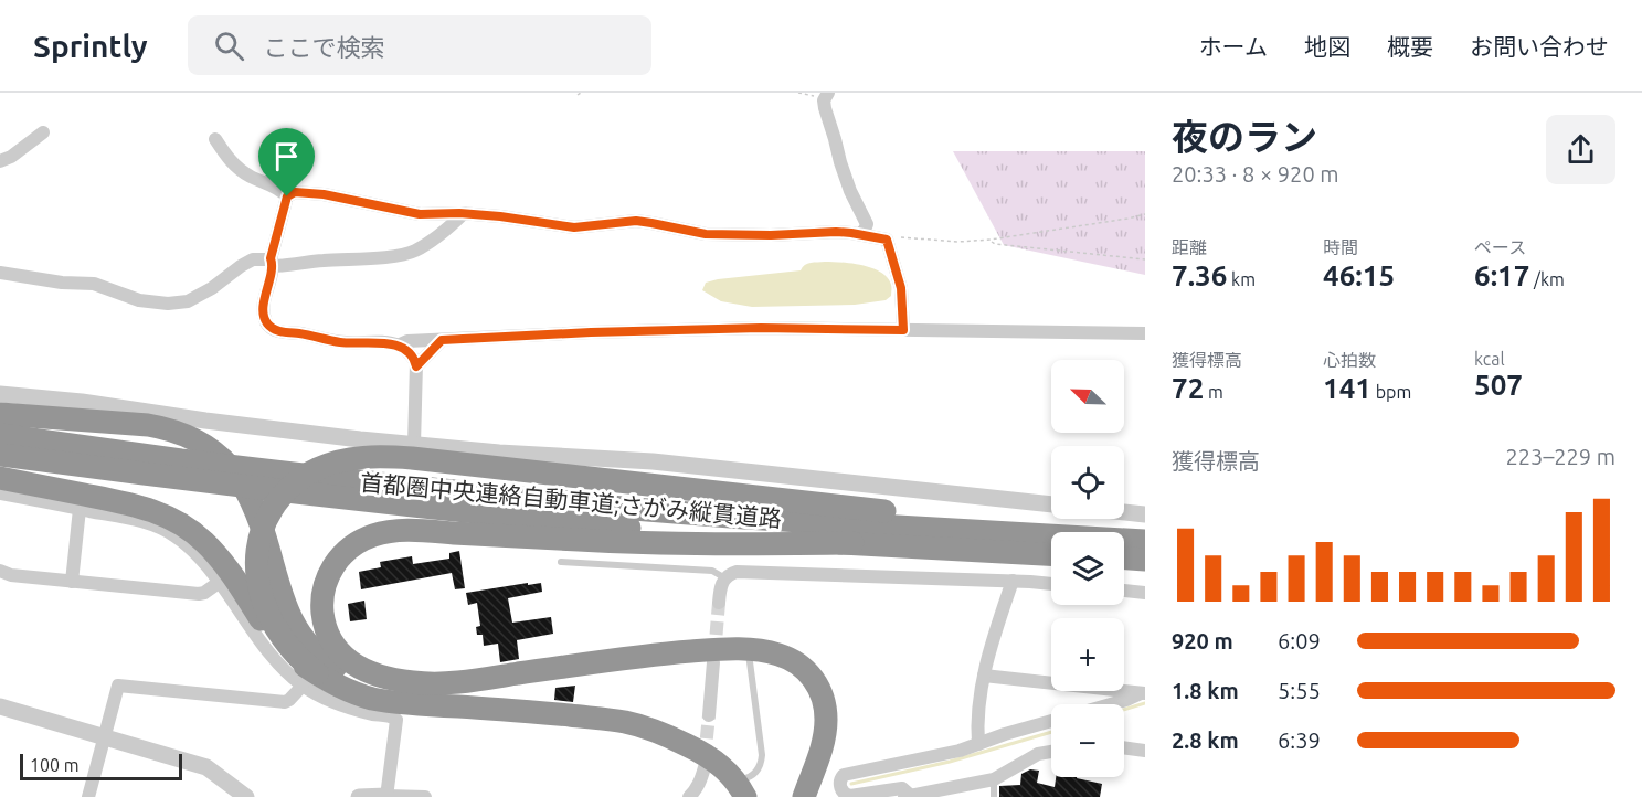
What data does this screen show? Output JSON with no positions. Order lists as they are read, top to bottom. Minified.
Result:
{"streets":{"highway":["首都圏中央連絡自動車道;さがみ縦貫道路"]},"scale_bar":"100 m","north":"top left","page":{"header":"Sprintly","search":"ここで検索","nav":["ホーム","地図","概要","お問い合わせ"],"heading":["夜のラン","20:33 · 8 × 920 m"],"stats":[["距離","7.36 km"],["時間","46:15"],["ペース","6:17 /km"],["獲得標高","72 m"],["心拍数","141 bpm"],["kcal","507"]],"map_buttons":["+","−"],"chart":["獲得標高","223–229 m"],"list":[{"name":"920 m","note":"6:09"},{"name":"1.8 km","note":"5:55"},{"name":"2.8 km","note":"6:39"}],"scale":"100 m"}}
